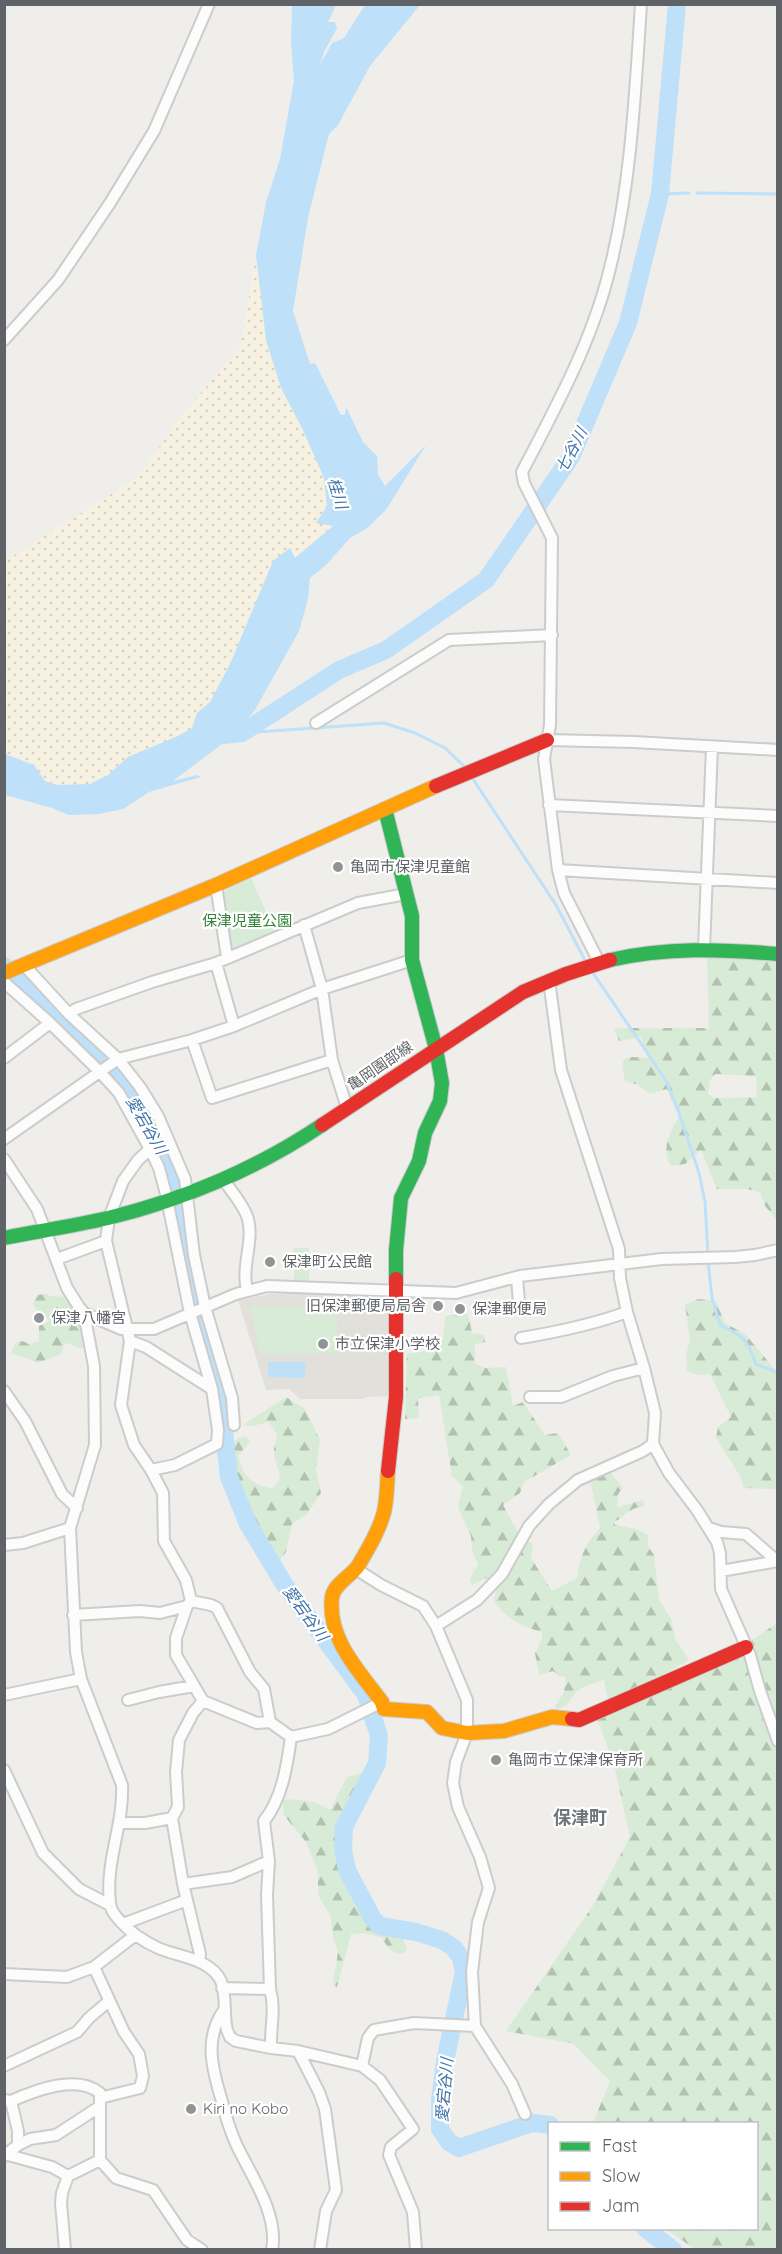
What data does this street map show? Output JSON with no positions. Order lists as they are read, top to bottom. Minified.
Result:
{"streets":{"street":["亀岡園部線"]},"districts":["保津町"],"water":["七谷川","桂川","愛宕谷川"],"parks":["保津児童公園"],"places":["亀岡市保津児童館","保津町公民館","旧保津郵便局局舎","保津郵便局","保津八幡宮","市立保津小学校","亀岡市立保津保育所","Kiri no Kobo"],"legend":["Fast","Slow","Jam"]}
